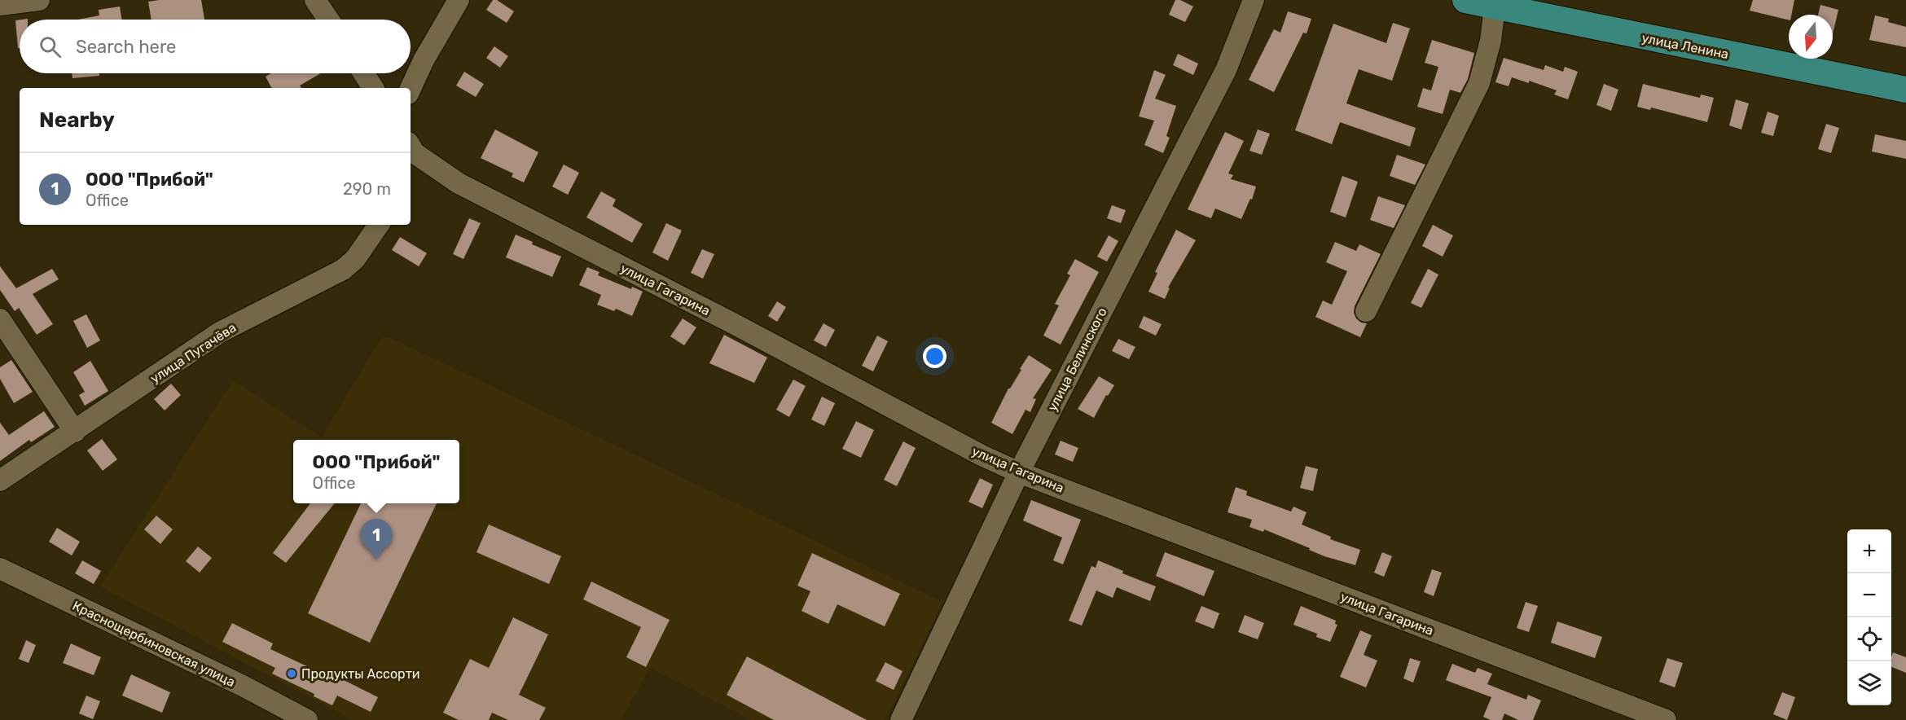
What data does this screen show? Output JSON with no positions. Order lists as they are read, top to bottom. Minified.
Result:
{"streets":{"main road":["улица Ленина"],"street":["улица Гагарина","улица Пугачёва","улица Белинского","Краснощербиновская улица"]},"crossings":[["улица Гагарина","улица Белинского"]],"places":["Продукты Ассорти"],"north":"bottom","page":{"search":"Search here","heading":"Nearby","list":[{"mark":"1","name":"ООО \"Прибой\"","note":"Office","value":"290 m"}],"popup":["ООО \"Прибой\"","Office"],"pins":"1","map_buttons":["+","−"]}}
